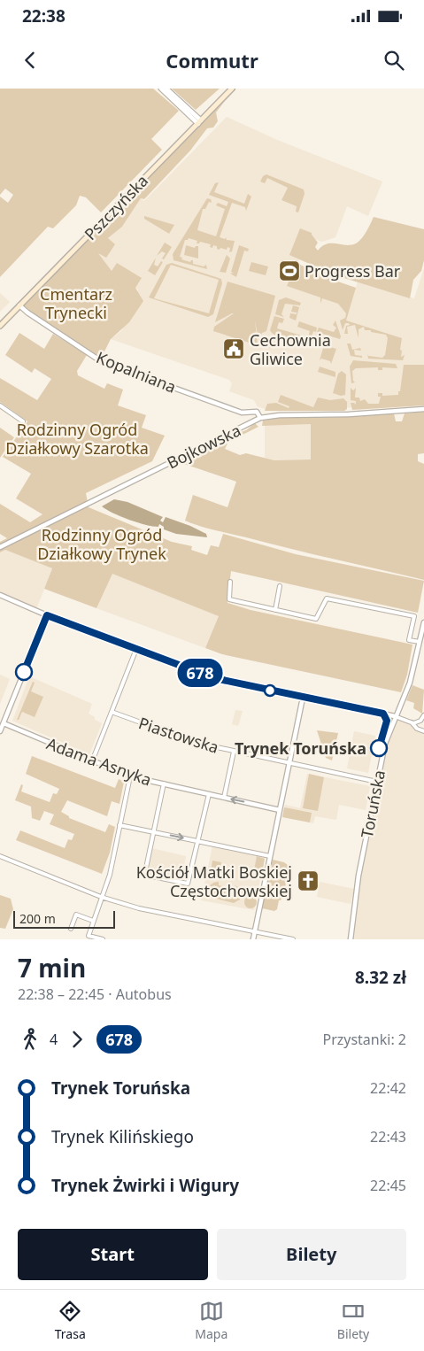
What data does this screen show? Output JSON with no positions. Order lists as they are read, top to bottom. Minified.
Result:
{"streets":{"main road":["Pszczyńska"],"street":["Kopalniana","Bojkowska","Piastowska","Adama Asnyka","Toruńska"]},"crossings":[["Pszczyńska","Kopalniana"],["Kopalniana","Bojkowska"],["Piastowska","Toruńska"]],"parks":["Cmentarz Trynecki","Rodzinny Ogród Działkowy Szarotka","Rodzinny Ogród Działkowy Trynek"],"places":{"sports":["Progress Bar"],"public building":["Cechownia Gliwice"],"other":["Trynek Toruńska"],"church":["Kościół Matki Boskiej Częstochowskiej"]},"lines":["bus line 678"],"scale_bar":"200 m","page":{"status":"22:38","header":"Commutr","on_map":"678","scale":"200 m","heading":["7 min","22:38 – 22:45 · Autobus","8.32 zł"],"legs":["4","678","Przystanki: 2"],"list":[{"name":"Trynek Toruńska","value":"22:42"},{"name":"Trynek Kilińskiego","value":"22:43"},{"name":"Trynek Żwirki i Wigury","value":"22:45"}],"buttons":["Start","Bilety"],"tabs":["Trasa","Mapa","Bilety"]}}
